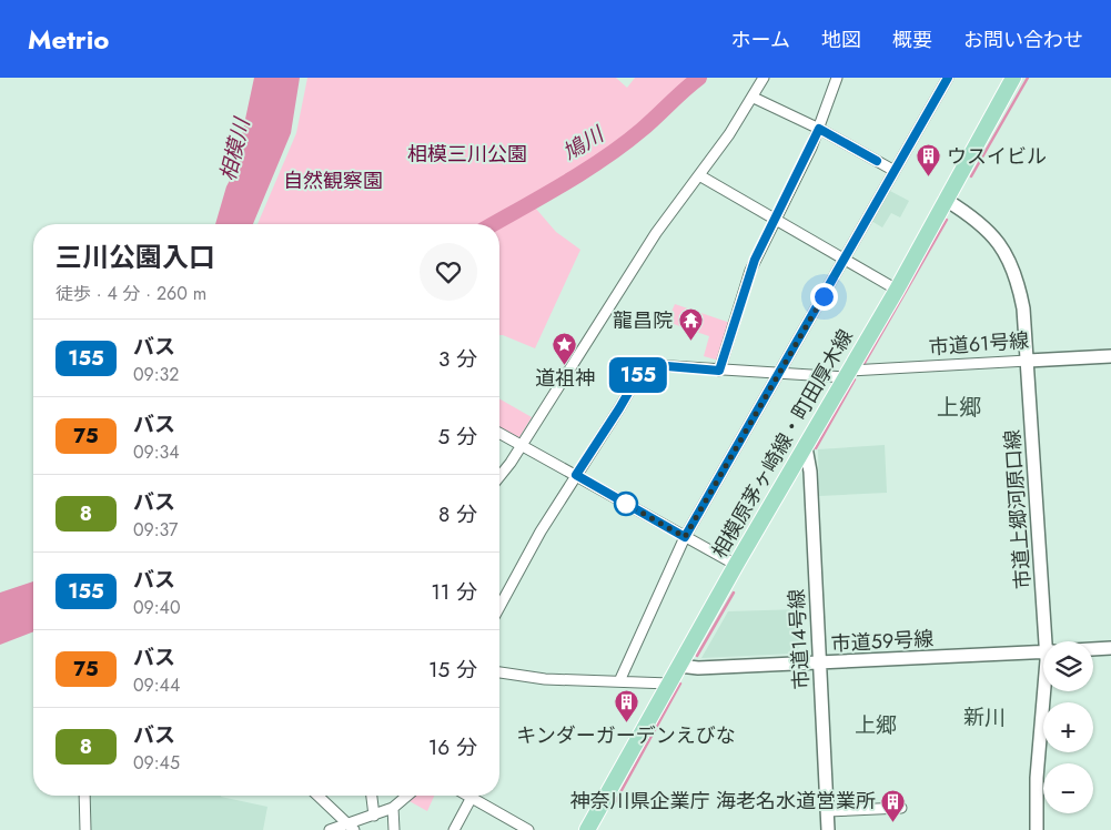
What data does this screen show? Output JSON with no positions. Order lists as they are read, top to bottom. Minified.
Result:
{"streets":{"main road":["相模原茅ヶ崎線・町田厚木線"],"street":["市道61号線","市道上郷河原口線","市道14号線","市道59号線"]},"crossings":[["市道61号線","相模原茅ヶ崎線・町田厚木線"],["市道61号線","市道上郷河原口線"],["相模原茅ヶ崎線・町田厚木線","市道上郷河原口線"],["相模原茅ヶ崎線・町田厚木線","市道14号線"],["相模原茅ヶ崎線・町田厚木線","市道59号線"],["市道14号線","市道59号線"]],"districts":["上郷","新川","上郷"],"water":["鳩川","相模川"],"parks":["相模三川公園","自然観察園"],"places":{"building":["ウスイビル","キンダーガーデンえびな","神奈川県企業庁 海老名水道営業所"],"temple":["龍昌院"],"place":["道祖神"]},"lines":["bus line 155"],"page":{"header":"Metrio","nav":["ホーム","地図","概要","お問い合わせ"],"on_map":"155","heading":["三川公園入口","徒歩 · 4 分 · 260 m"],"list":[{"mark":"155","name":"バス","note":"09:32","value":"3 分"},{"mark":"75","name":"バス","note":"09:34","value":"5 分"},{"mark":"8","name":"バス","note":"09:37","value":"8 分"},{"mark":"155","name":"バス","note":"09:40","value":"11 分"},{"mark":"75","name":"バス","note":"09:44","value":"15 分"},{"mark":"8","name":"バス","note":"09:45","value":"16 分"}],"map_buttons":["+","−"]}}
